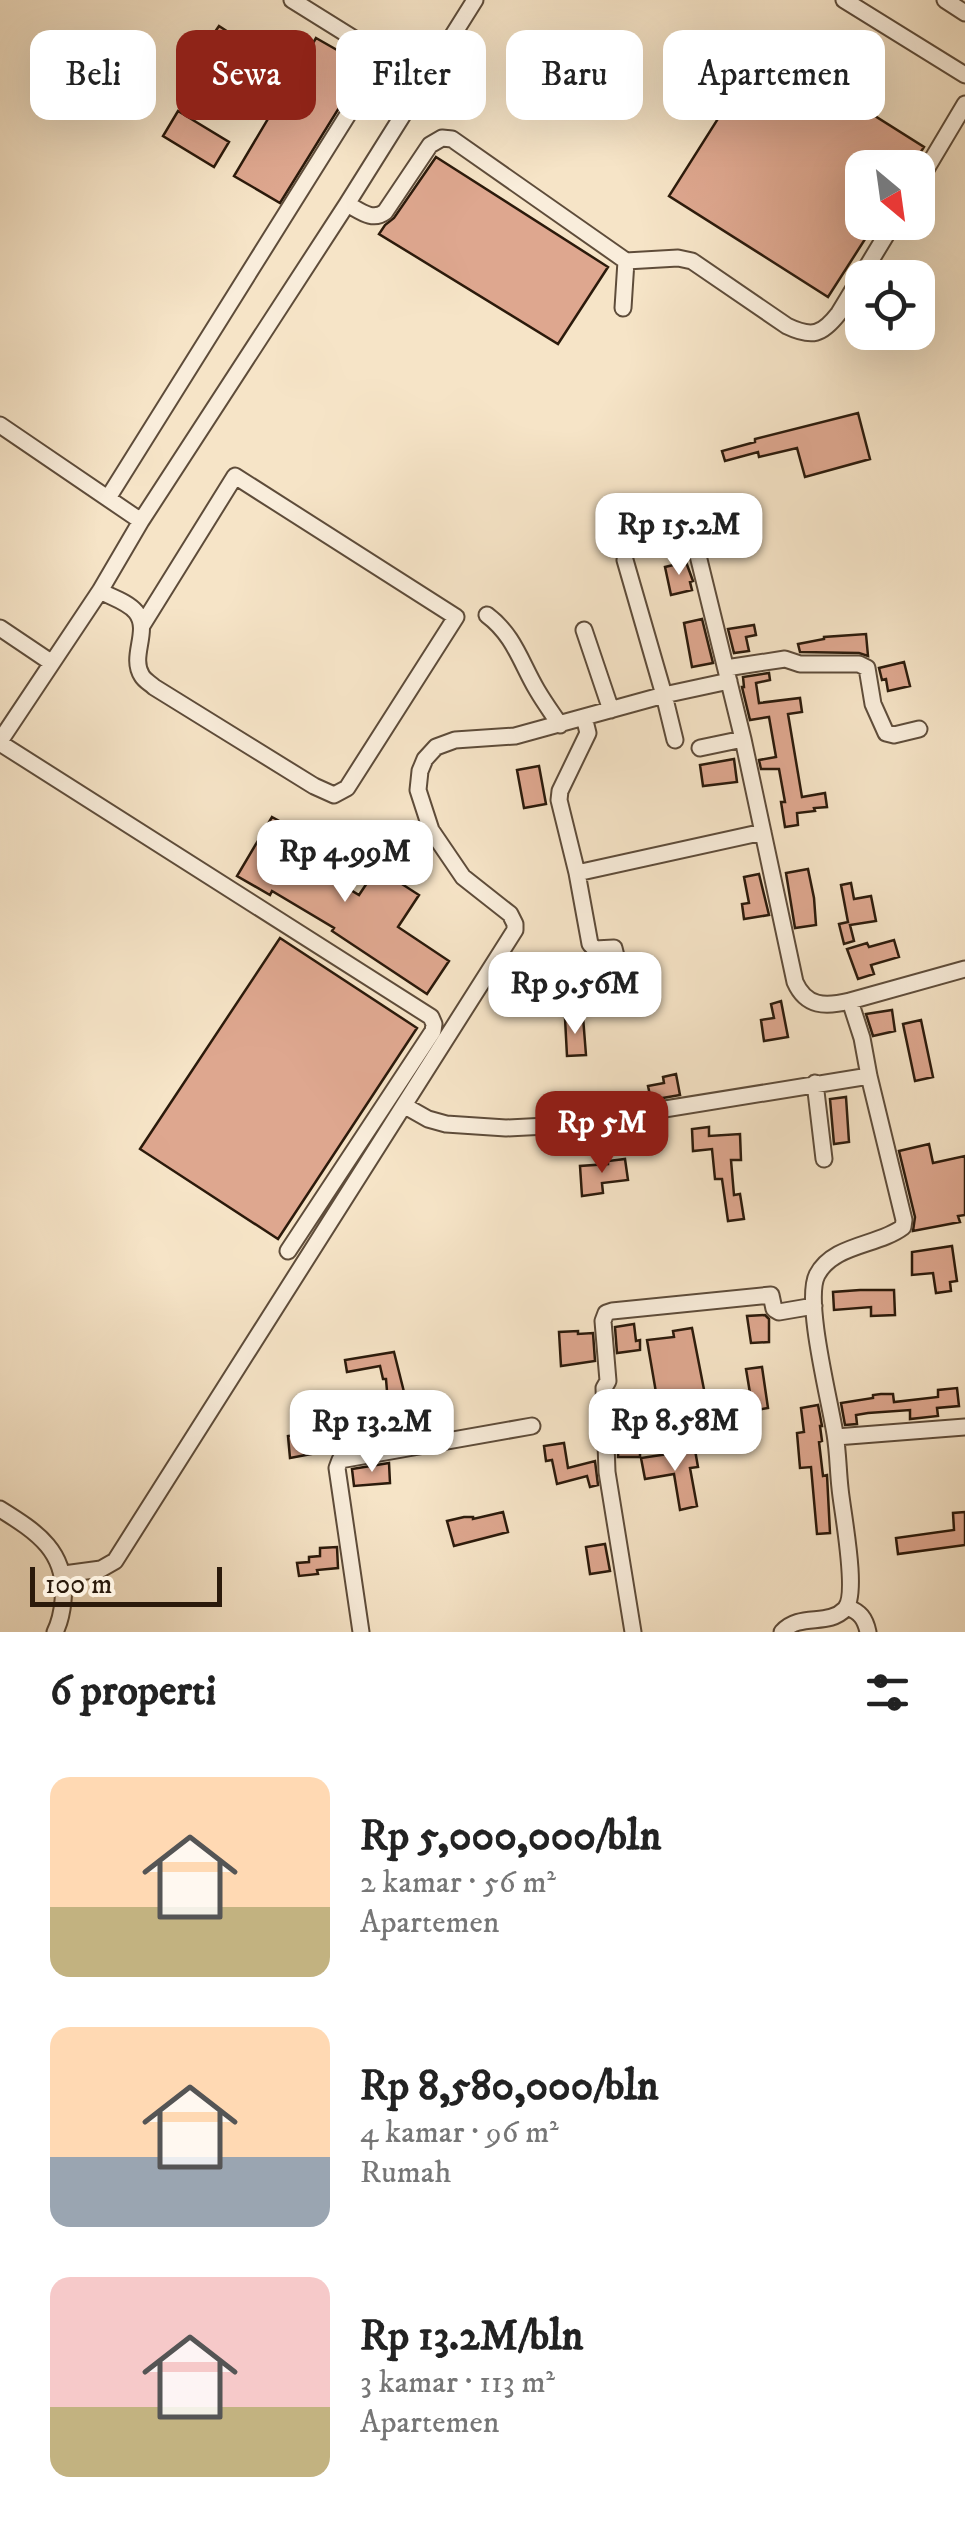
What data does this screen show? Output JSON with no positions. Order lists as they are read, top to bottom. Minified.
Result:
{"scale_bar":"100 m","north":"bottom right","page":{"chip":["Beli","Sewa","Filter","Baru","Apartemen"],"price":["Rp 15.2M","Rp 4.99M","Rp 9.56M","Rp 5M","Rp 8.58M","Rp 13.2M"],"scale":"100 m","heading":"6 properti","list":[{"name":"Rp 5,000,000/bln","note":"2 kamar · 56 m² · Apartemen"},{"name":"Rp 8,580,000/bln","note":"4 kamar · 96 m² · Rumah"},{"name":"Rp 13.2M/bln","note":"3 kamar · 113 m² · Apartemen"}]}}
